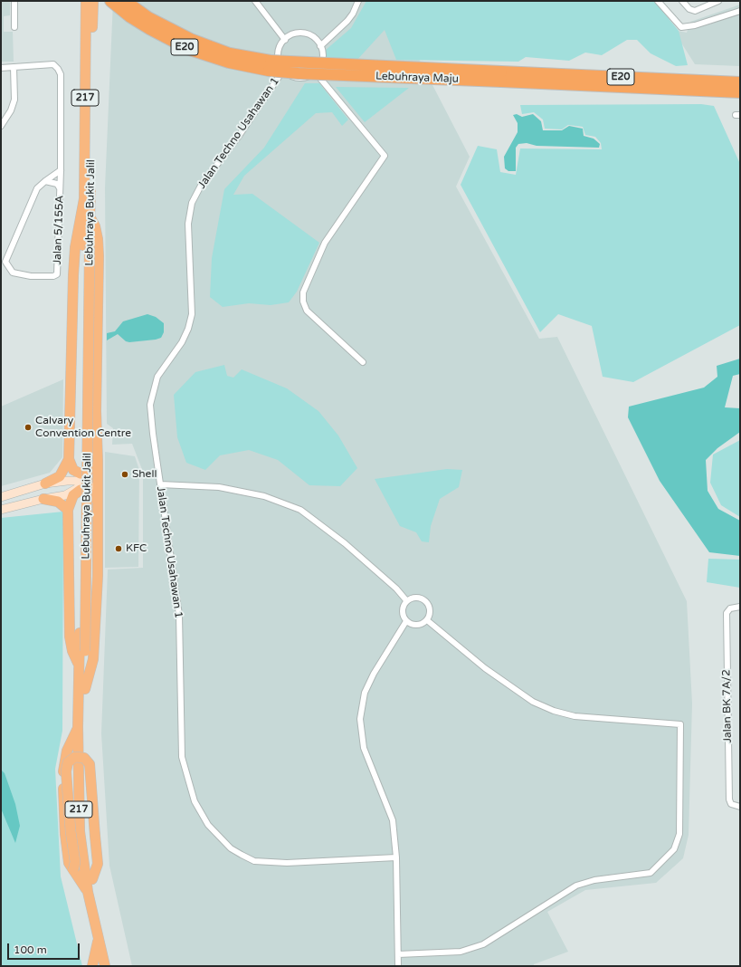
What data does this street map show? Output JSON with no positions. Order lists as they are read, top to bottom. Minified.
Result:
{"streets":{"highway":["E20","Lebuhraya Maju","217","Lebuhraya Bukit Jalil"],"street":["Jalan Techno Usahawan 1","Jalan 5/155A","Jalan BK 7A/2"]},"places":["Calvary Convention Centre","Shell","KFC"],"scale_bar":"100 m"}
